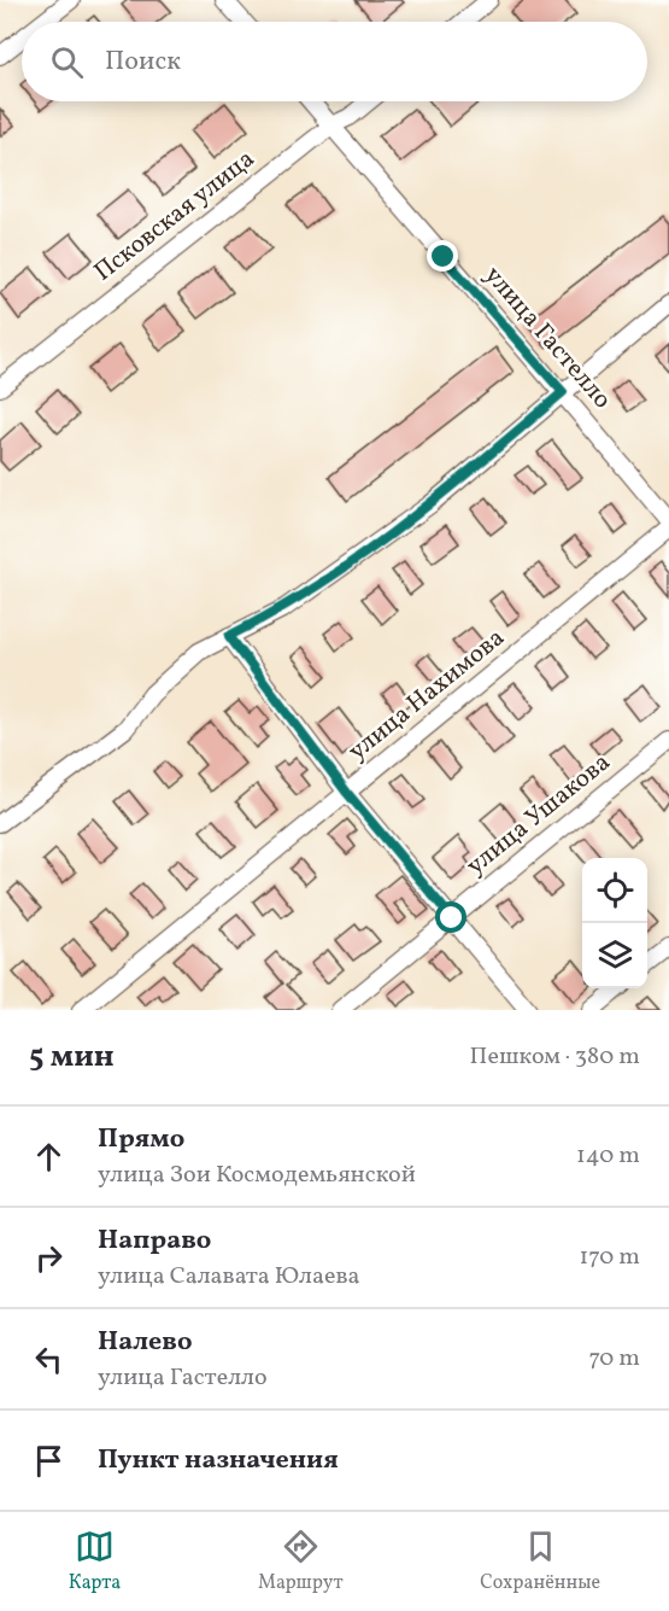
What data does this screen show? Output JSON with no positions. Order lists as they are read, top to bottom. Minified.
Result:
{"streets":{"street":["Псковская улица","улица Гастелло","улица Нахимова","улица Ушакова"]},"crossings":[["Псковская улица","улица Гастелло"]],"page":{"search":"Поиск","heading":["5 мин","Пешком · 380 m"],"list":[["Прямо","улица Зои Космодемьянской","140 m"],["Направо","улица Салавата Юлаева","170 m"],["Налево","улица Гастелло","70 m"],"Пункт назначения"],"nav":["Карта","Маршрут","Сохранённые"]}}
